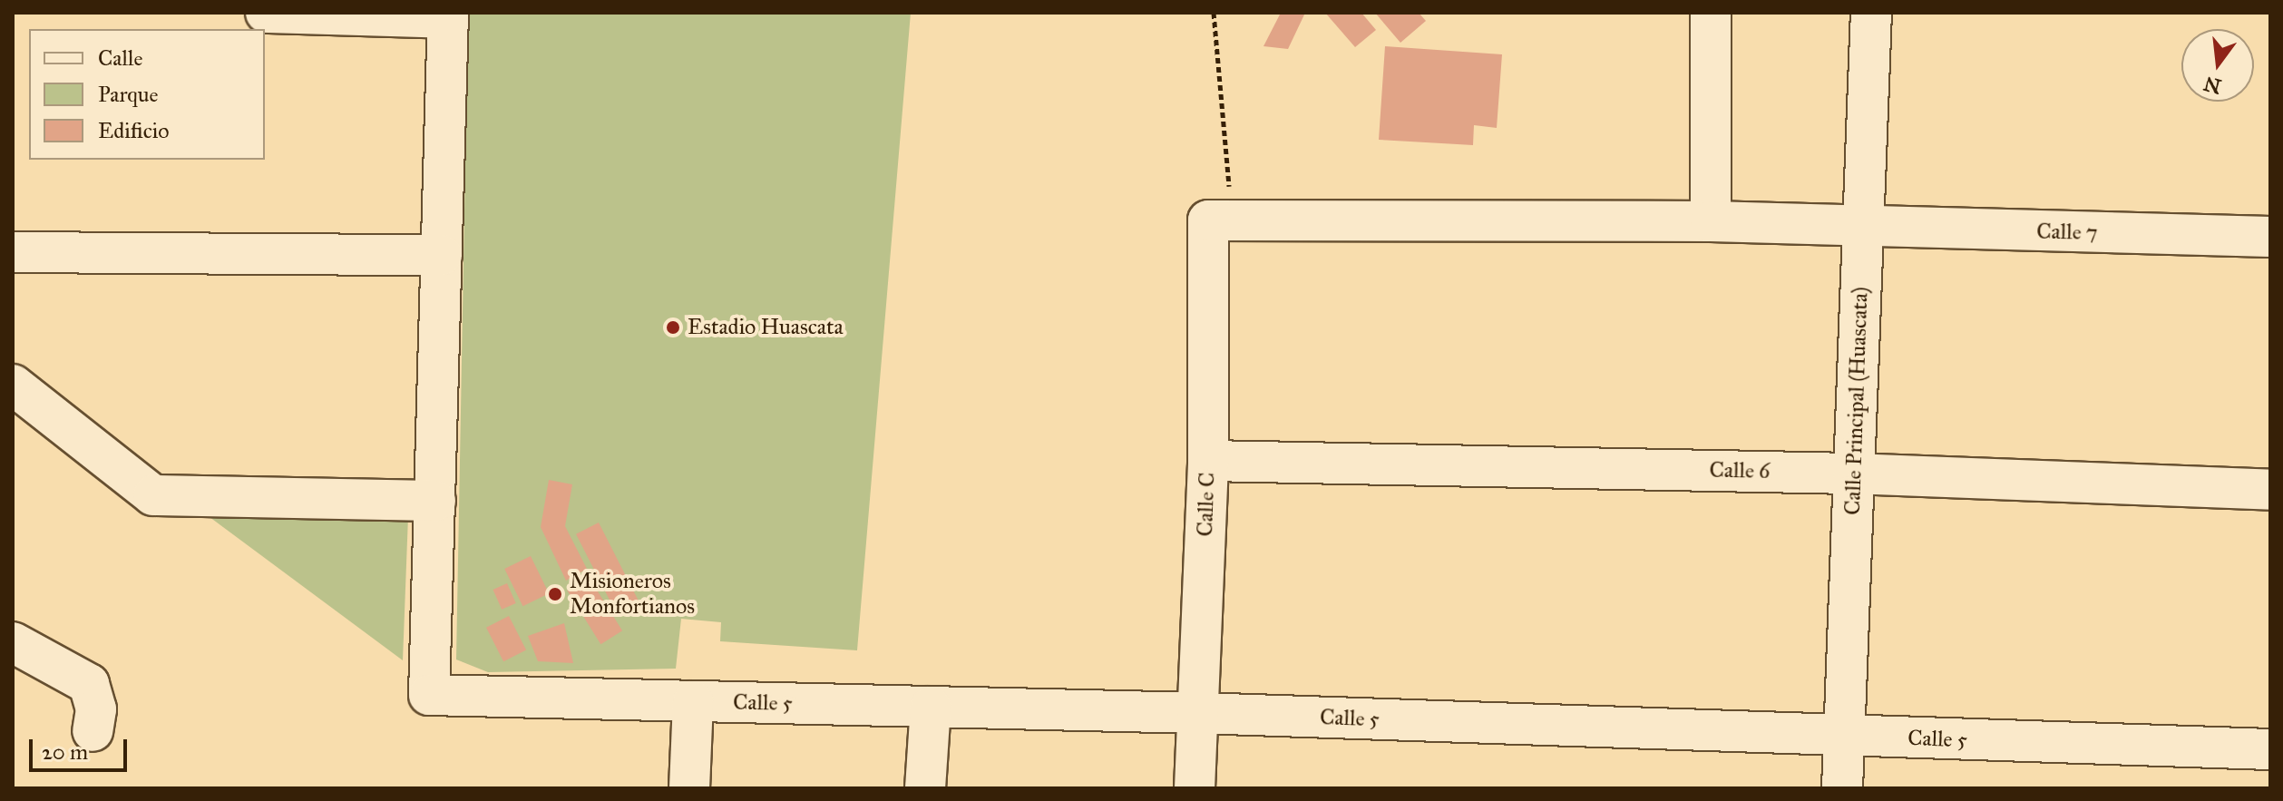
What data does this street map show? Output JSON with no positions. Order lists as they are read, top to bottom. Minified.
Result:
{"streets":{"street":["Calle 7","Calle Principal (Huascata)","Calle 6","Calle C","Calle 5"]},"crossings":[["Calle 7","Calle Principal (Huascata)"],["Calle 7","Calle C"],["Calle Principal (Huascata)","Calle 6"],["Calle Principal (Huascata)","Calle 5"],["Calle 6","Calle C"],["Calle C","Calle 5"]],"places":["Estadio Huascata","Misioneros Monfortianos"],"legend":["Calle","Parque","Edificio"],"scale_bar":"20 m","north":"bottom"}
